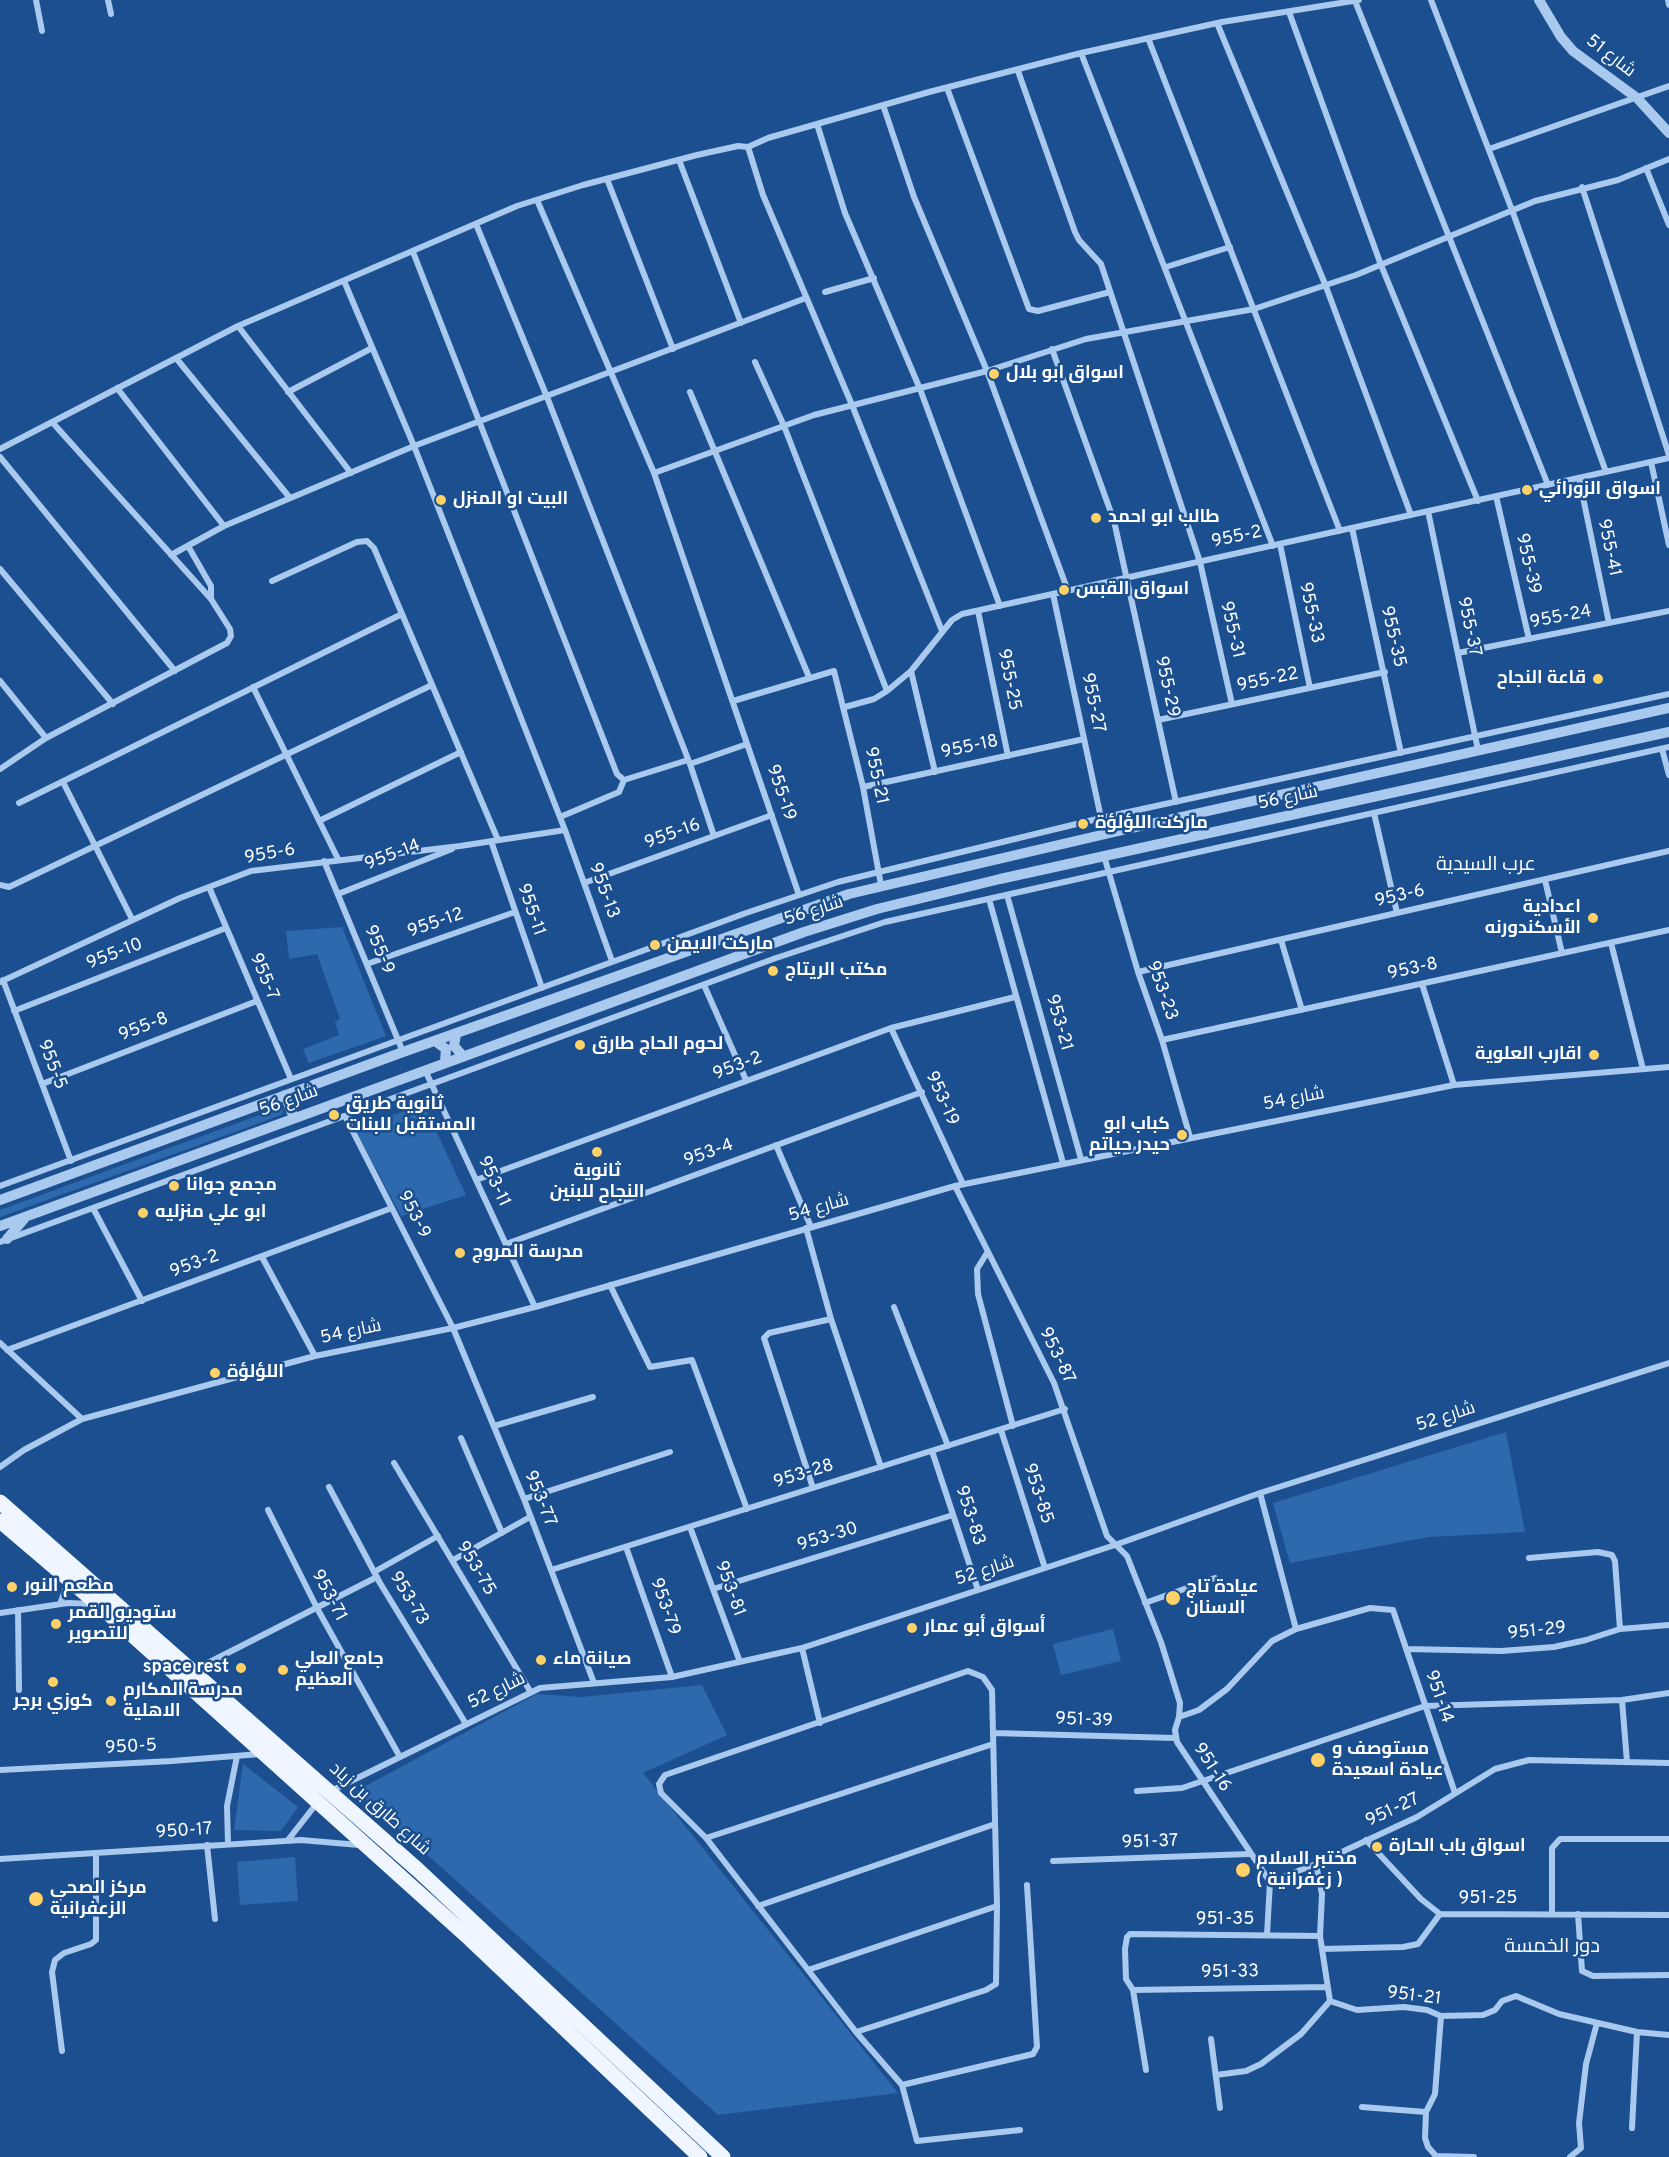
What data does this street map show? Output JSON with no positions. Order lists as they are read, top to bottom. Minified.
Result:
{"streets":{"main road":["شارع طارق بن زياد"],"street":["شارع 51","955-2","955-41","955-39","955-33","955-24","955-37","955-31","955-35","955-25","955-22","955-29","955-27","955-18","955-21","955-19","شارع 56","955-16","955-6","955-14","955-13","953-6","955-11","955-12","955-9","955-10","953-8","955-7","953-23","953-21","955-8","955-5","953-2","953-19","شارع 54","953-4","953-11","953-9","953-87","شارع 52","953-28","953-85","953-77","953-83","953-30","953-75","953-81","953-71","953-73","953-79","951-29","951-14","951-39","950-5","951-16","951-27","950-17","951-37","951-25","951-35","951-33","951-21"]},"crossings":[["955-2","955-41"],["955-2","955-39"],["955-2","955-33"],["955-2","955-37"],["955-2","955-31"],["955-2","955-35"],["955-2","955-25"],["955-2","955-29"],["955-2","955-27"],["955-2","955-21"],["955-41","955-24"],["955-39","955-24"],["955-33","955-22"],["955-24","955-37"],["955-37","شارع 56"],["955-31","955-22"],["955-35","955-22"],["955-25","955-18"],["955-22","955-29"],["955-27","955-18"],["955-18","955-21"],["955-21","شارع 56"],["955-19","955-16"],["شارع 56","955-9"],["شارع 56","953-23"],["شارع 56","953-11"],["955-16","955-13"],["955-6","955-14"],["955-6","955-13"],["955-6","955-11"],["955-6","955-9"],["955-6","955-7"],["955-6","955-5"],["955-14","955-9"],["953-6","953-23"],["955-11","955-12"],["955-12","955-9"],["955-10","955-7"],["955-10","955-5"],["953-8","953-23"],["955-7","955-8"],["953-23","شارع 54"],["953-21","953-2"],["953-21","شارع 54"],["955-8","955-5"],["953-2","953-19"],["953-2","953-11"],["953-2","953-9"],["953-19","شارع 54"],["953-19","953-4"],["953-19","953-87"],["شارع 54","953-11"],["شارع 54","953-9"],["شارع 54","953-87"],["شارع 54","953-77"],["953-4","953-11"],["953-9","953-77"],["953-87","شارع 52"],["953-87","953-28"],["953-87","951-16"],["شارع 52","953-85"],["شارع 52","953-77"],["شارع 52","953-83"],["شارع 52","953-75"],["شارع 52","953-81"],["شارع 52","953-71"],["شارع 52","953-73"],["شارع 52","953-79"],["شارع 52","951-16"],["شارع 52","شارع طارق بن زياد"],["شارع 52","950-17"],["953-28","953-85"],["953-28","953-77"],["953-28","953-83"],["953-28","953-81"],["953-28","953-79"],["953-83","953-30"],["953-30","953-81"],["951-29","951-14"],["951-14","951-27"],["951-39","951-16"],["950-5","شارع طارق بن زياد"],["951-16","951-27"],["951-16","951-37"],["شارع طارق بن زياد","950-17"],["951-35","951-33"]],"districts":["عرب السيدية","دور الخمسة"],"places":["اسواق ابو بلال","اسواق الزورائي","البيت او المنزل","طالب ابو احمد","اسواق القبس","قاعة النجاح","ماركت اللؤلؤة","اعدادية الأسكندورنه","ماركت الايمن","مكتب الريتاج","لحوم الحاج طارق","اقارب العلوية","ثانوية طريق المستقبل للبنات","كباب ابو حيدر حياتم","ثانوية النجاح للبنين","مجمع جوانا","ابو علي منزليه","مدرسة المروج","اللؤلؤة","مطعم النور","عيادة تاج الاسنان","ستوديو القمر للتصوير","أسواق أبو عمار","صيانة ماء","space rest","جامع العلي العظيم","كوزي برجر","مدرسة المكارم الاهلية","مستوصف و عيادة اسعيدة","اسواق باب الحارة","مختبر السلام ( زعفرانية )","مركز الصحي الزعفرانية"]}
